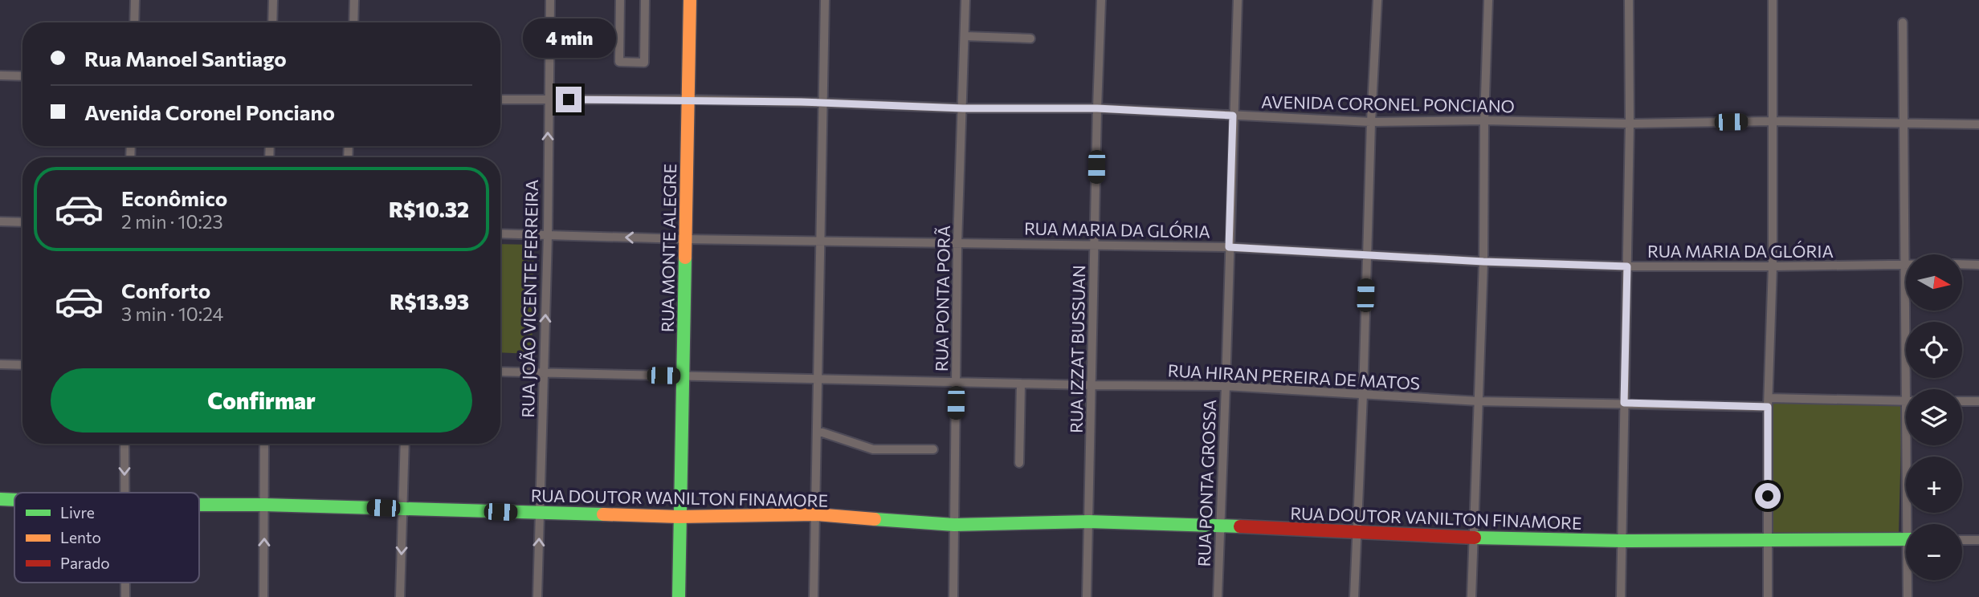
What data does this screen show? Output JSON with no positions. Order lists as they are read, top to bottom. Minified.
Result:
{"streets":{"street":["AVENIDA CORONEL PONCIANO","RUA MARIA DA GLÓRIA","RUA MONTE ALEGRE","RUA JOÃO VICENTE FERREIRA","RUA PONTA PORÃ","RUA IZZAT BUSSUAN","RUA HIRAN PEREIRA DE MATOS","RUA PONTA GROSSA","RUA DOUTOR WANILTON FINAMORE","RUA DOUTOR VANILTON FINAMORE"]},"crossings":[["AVENIDA CORONEL PONCIANO","RUA MONTE ALEGRE"],["AVENIDA CORONEL PONCIANO","RUA JOÃO VICENTE FERREIRA"],["AVENIDA CORONEL PONCIANO","RUA PONTA PORÃ"],["AVENIDA CORONEL PONCIANO","RUA IZZAT BUSSUAN"],["AVENIDA CORONEL PONCIANO","RUA PONTA GROSSA"],["RUA MARIA DA GLÓRIA","RUA MONTE ALEGRE"],["RUA MARIA DA GLÓRIA","RUA JOÃO VICENTE FERREIRA"],["RUA MARIA DA GLÓRIA","RUA PONTA PORÃ"],["RUA MARIA DA GLÓRIA","RUA IZZAT BUSSUAN"],["RUA MARIA DA GLÓRIA","RUA PONTA GROSSA"],["RUA MONTE ALEGRE","RUA HIRAN PEREIRA DE MATOS"],["RUA MONTE ALEGRE","RUA DOUTOR WANILTON FINAMORE"],["RUA JOÃO VICENTE FERREIRA","RUA HIRAN PEREIRA DE MATOS"],["RUA JOÃO VICENTE FERREIRA","RUA DOUTOR WANILTON FINAMORE"],["RUA PONTA PORÃ","RUA HIRAN PEREIRA DE MATOS"],["RUA PONTA PORÃ","RUA DOUTOR WANILTON FINAMORE"],["RUA PONTA PORÃ","RUA DOUTOR VANILTON FINAMORE"],["RUA IZZAT BUSSUAN","RUA HIRAN PEREIRA DE MATOS"],["RUA IZZAT BUSSUAN","RUA DOUTOR VANILTON FINAMORE"],["RUA HIRAN PEREIRA DE MATOS","RUA PONTA GROSSA"],["RUA PONTA GROSSA","RUA DOUTOR VANILTON FINAMORE"],["RUA DOUTOR WANILTON FINAMORE","RUA DOUTOR VANILTON FINAMORE"]],"one_way":["RUA JOÃO VICENTE FERREIRA"],"legend":["Livre","Lento","Parado"],"north":"right","page":{"bubble":"4 min","banner":["Rua Manoel Santiago","Avenida Coronel Ponciano"],"list":[{"name":"Econômico","note":"2 min · 10:23","value":"R$10.32"},{"name":"Conforto","note":"3 min · 10:24","value":"R$13.93"}],"map_buttons":["+","−"],"buttons":"Confirmar"}}
